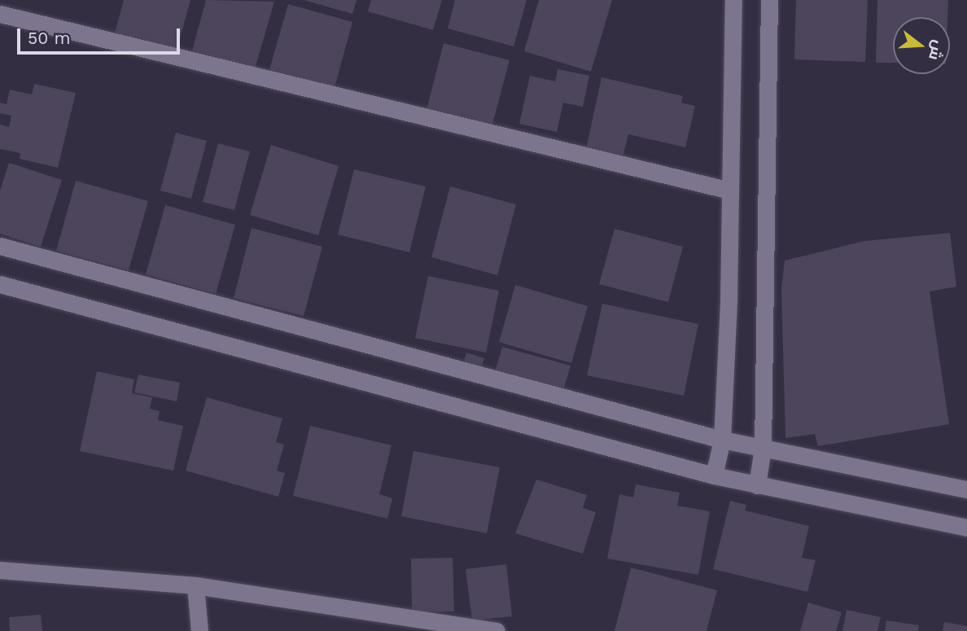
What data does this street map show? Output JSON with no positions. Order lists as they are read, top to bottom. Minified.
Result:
{"scale_bar":"50 m","north":"right"}
